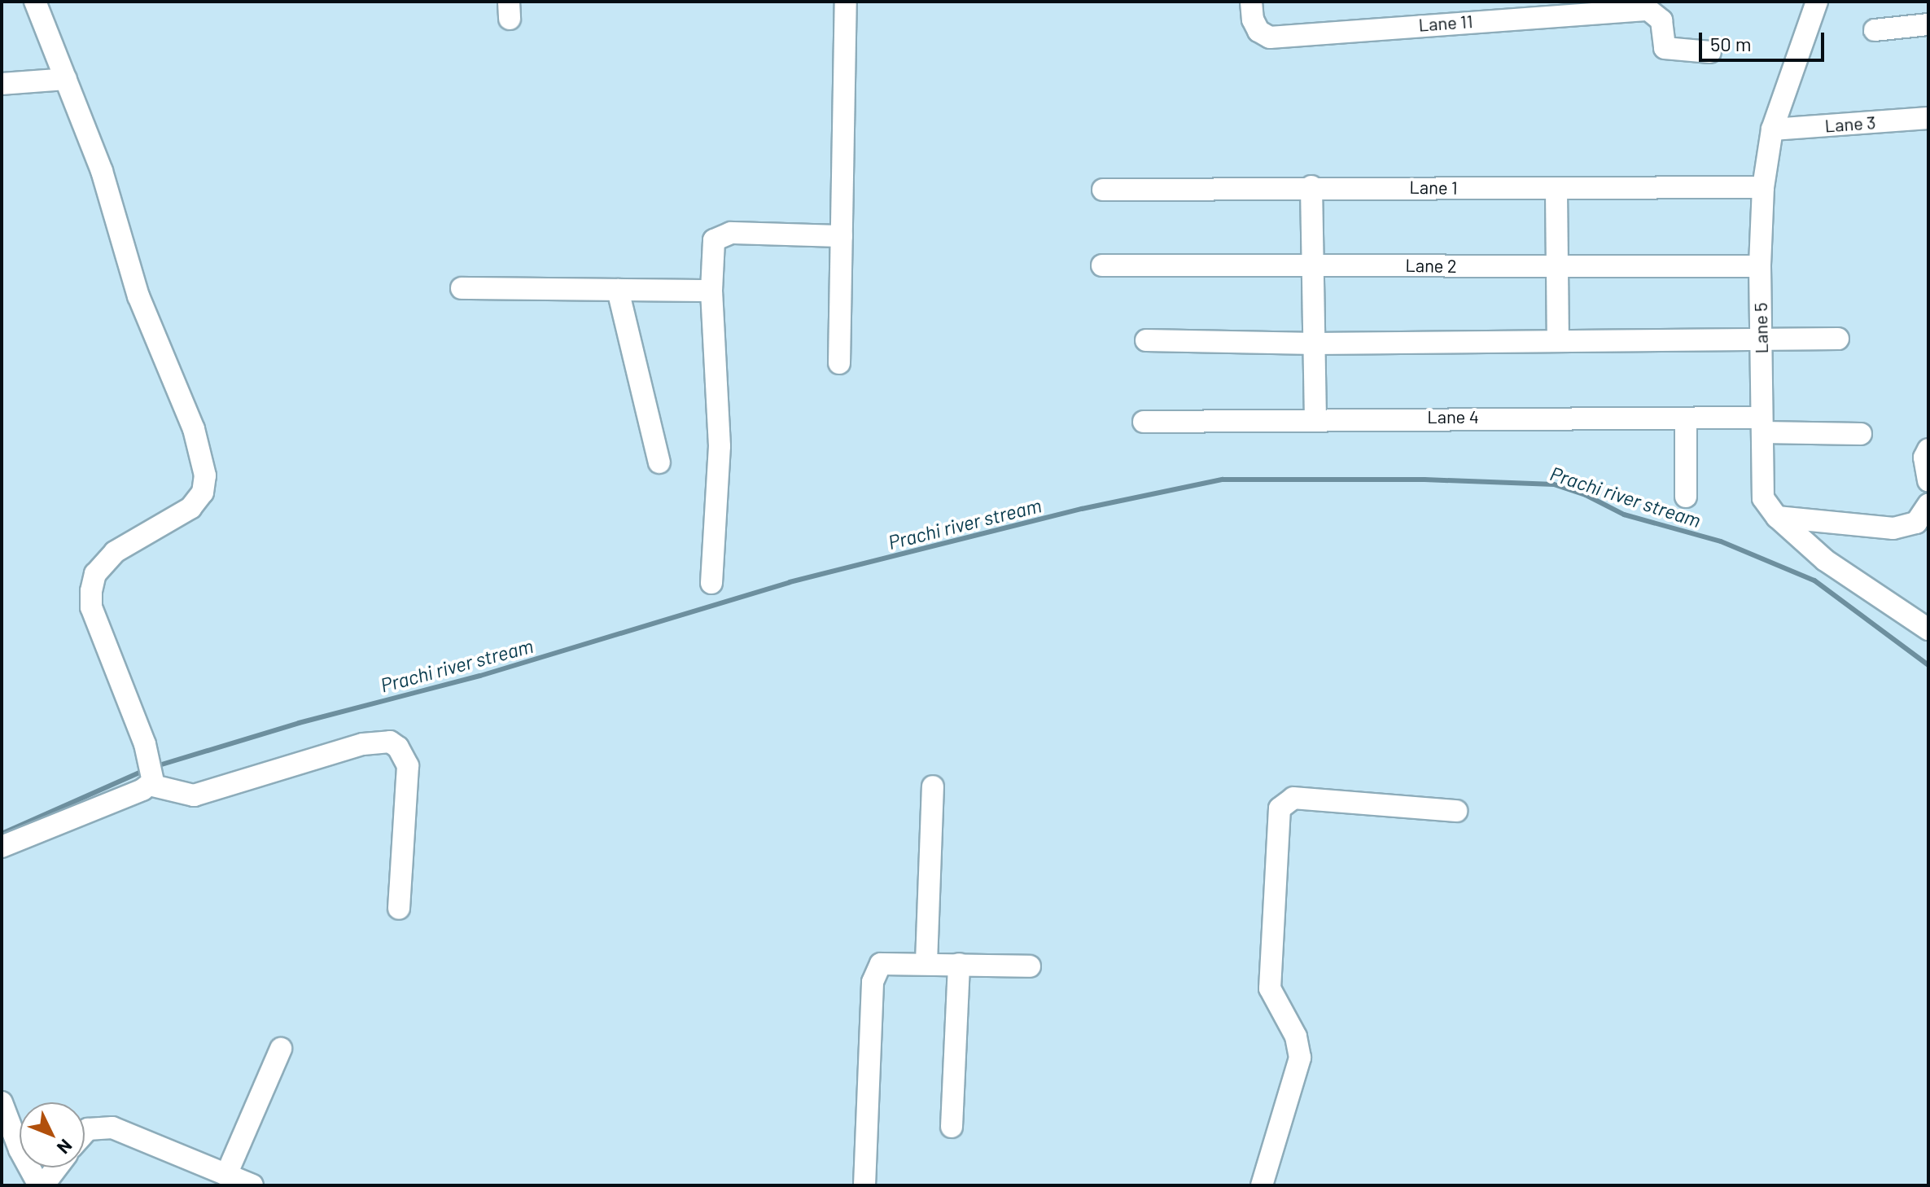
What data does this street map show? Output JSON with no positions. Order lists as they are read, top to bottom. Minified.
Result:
{"streets":{"street":["Lane 11","Lane 3","Lane 1","Lane 2","Lane 5","Lane 4"]},"crossings":[["Lane 3","Lane 5"],["Lane 1","Lane 5"],["Lane 2","Lane 5"],["Lane 5","Lane 4"]],"water":["Prachi river stream"],"scale_bar":"50 m","north":"bottom right"}
